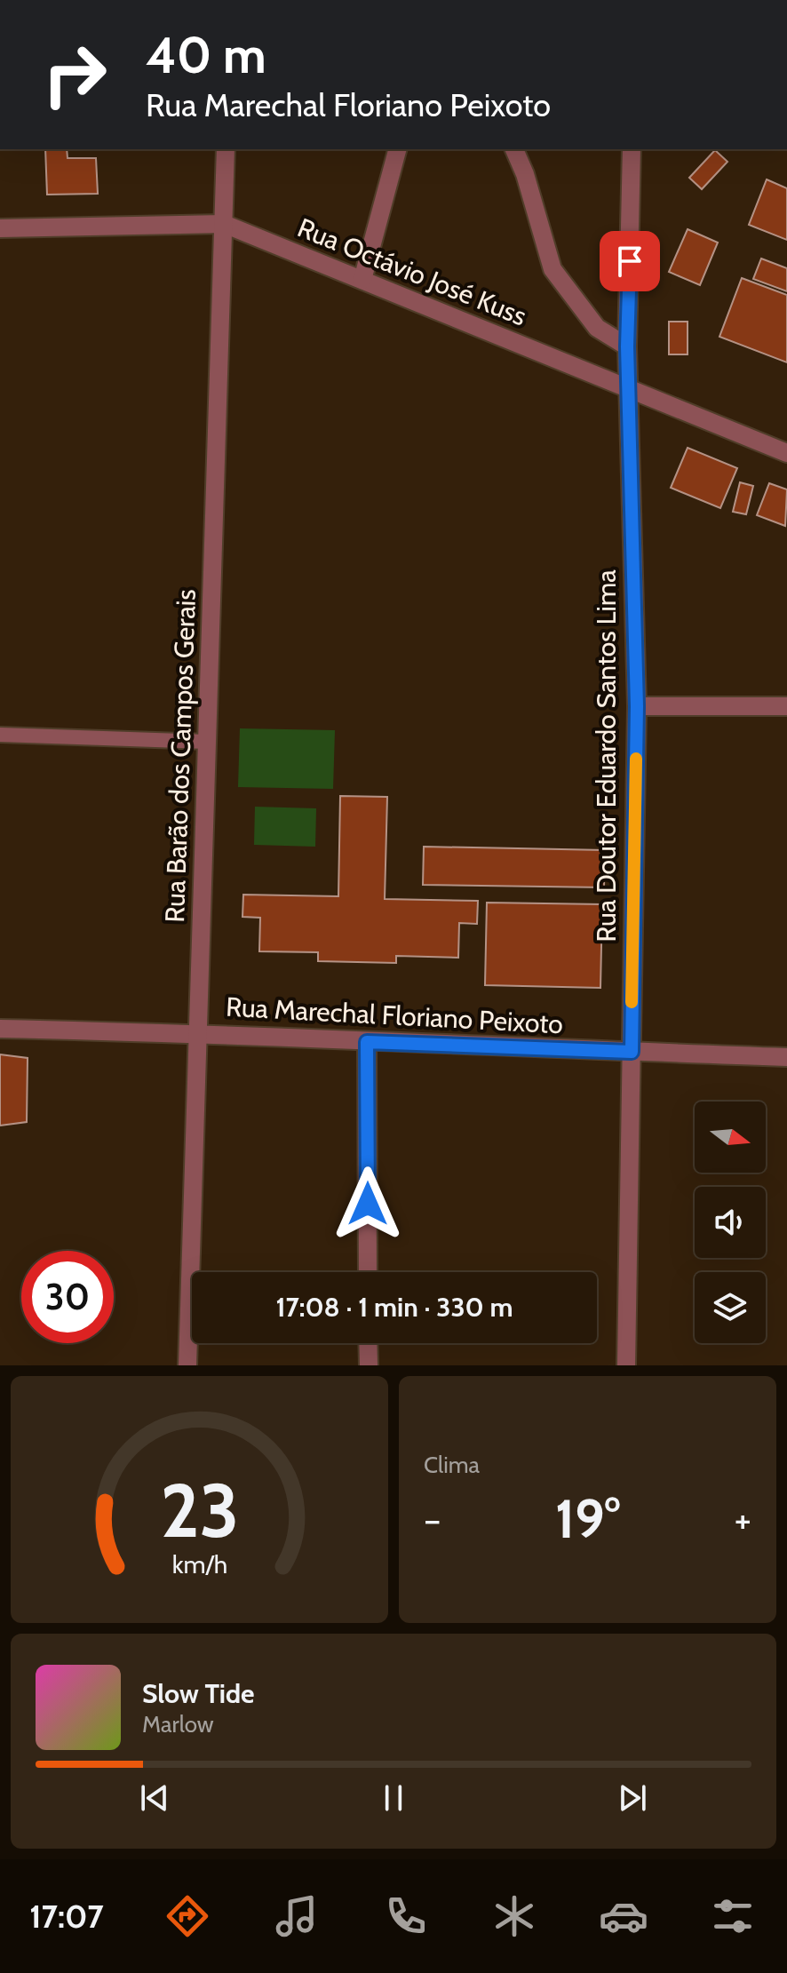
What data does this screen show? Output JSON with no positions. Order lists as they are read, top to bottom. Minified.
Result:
{"streets":{"street":["Rua Octávio José Kuss","Rua Barão dos Campos Gerais","Rua Doutor Eduardo Santos Lima","Rua Marechal Floriano Peixoto"]},"crossings":[["Rua Octávio José Kuss","Rua Barão dos Campos Gerais"],["Rua Octávio José Kuss","Rua Doutor Eduardo Santos Lima"],["Rua Barão dos Campos Gerais","Rua Marechal Floriano Peixoto"],["Rua Doutor Eduardo Santos Lima","Rua Marechal Floriano Peixoto"]],"north":"right","page":{"turn":["40 m","Rua Marechal Floriano Peixoto"],"limit":"30","trip":"17:08 · 1 min · 330 m","tile":"Clima","heat":["−","19°","+"],"song":["Slow Tide","Marlow"],"tabs":"17:07","gauge":["23","km/h"]}}
